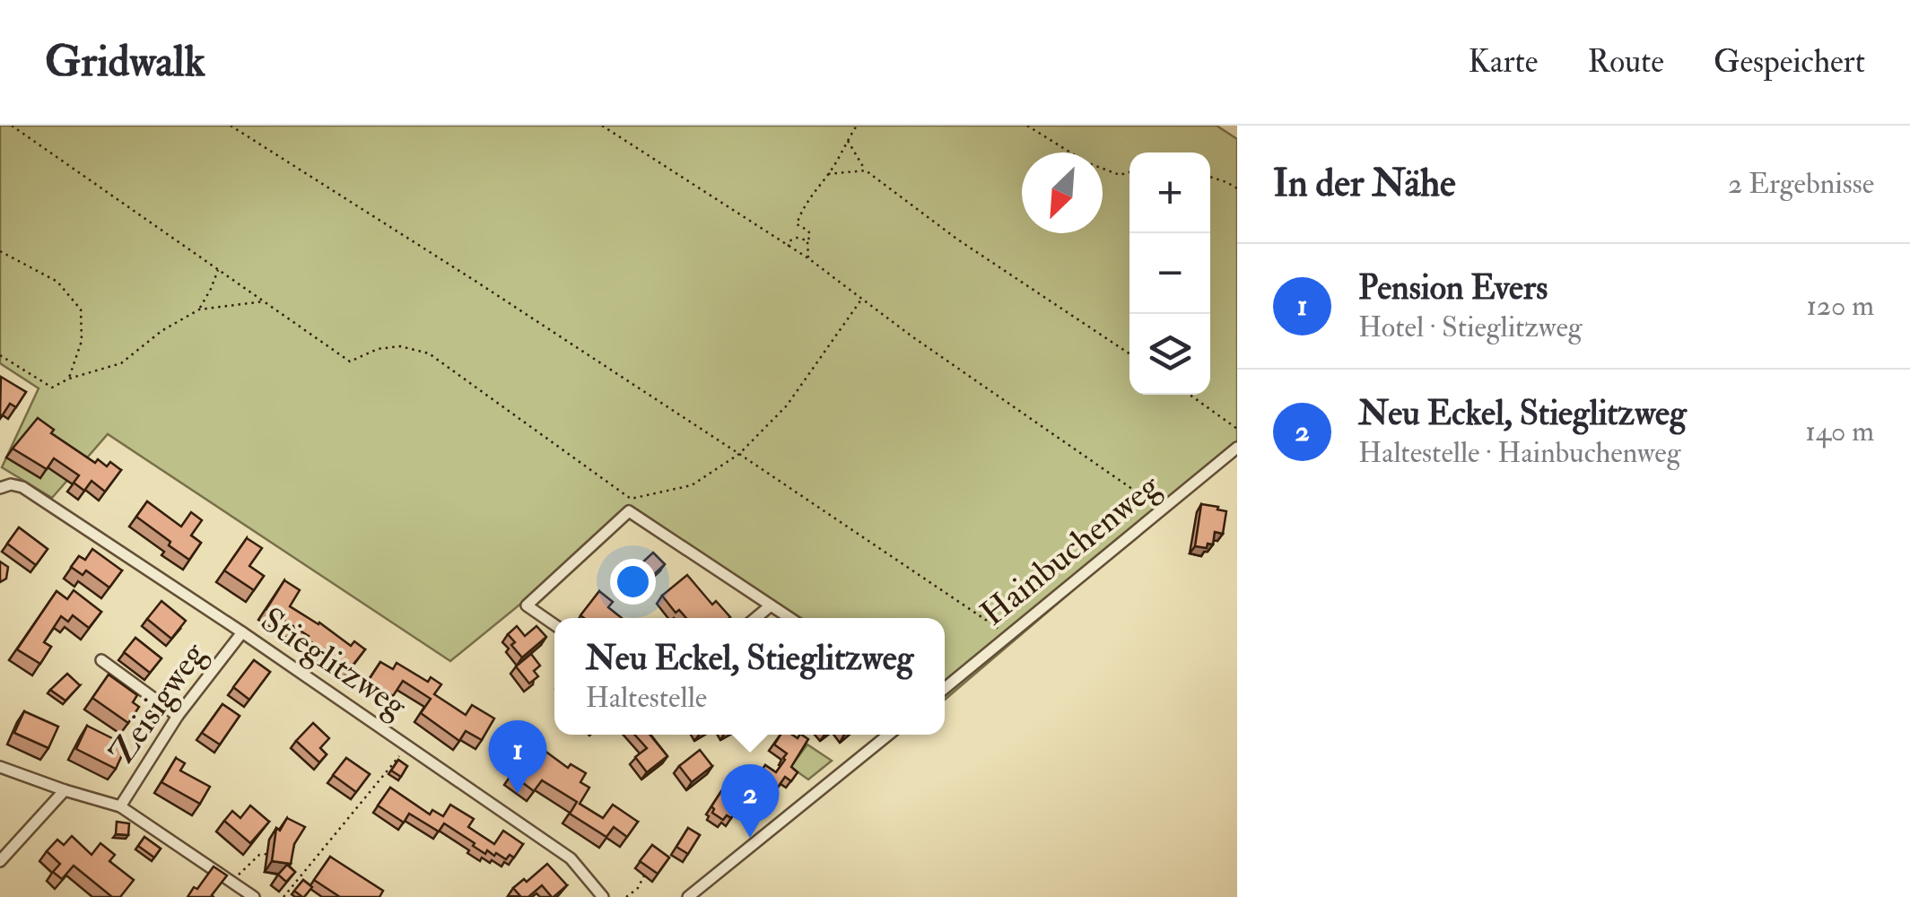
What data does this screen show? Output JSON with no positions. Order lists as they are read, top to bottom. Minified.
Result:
{"streets":{"street":["Hainbuchenweg","Stieglitzweg","Zeisigweg"]},"crossings":[["Stieglitzweg","Zeisigweg"]],"north":"bottom left","page":{"header":"Gridwalk","nav":["Karte","Route","Gespeichert"],"heading":["In der Nähe","2 Ergebnisse"],"map_buttons":["+","−"],"list":[{"mark":"1","name":"Pension Evers","note":"Hotel · Stieglitzweg","value":"120 m"},{"mark":"2","name":"Neu Eckel, Stieglitzweg","note":"Haltestelle · Hainbuchenweg","value":"140 m"}],"popup":["Neu Eckel, Stieglitzweg","Haltestelle"],"pins":["1","2"]}}
